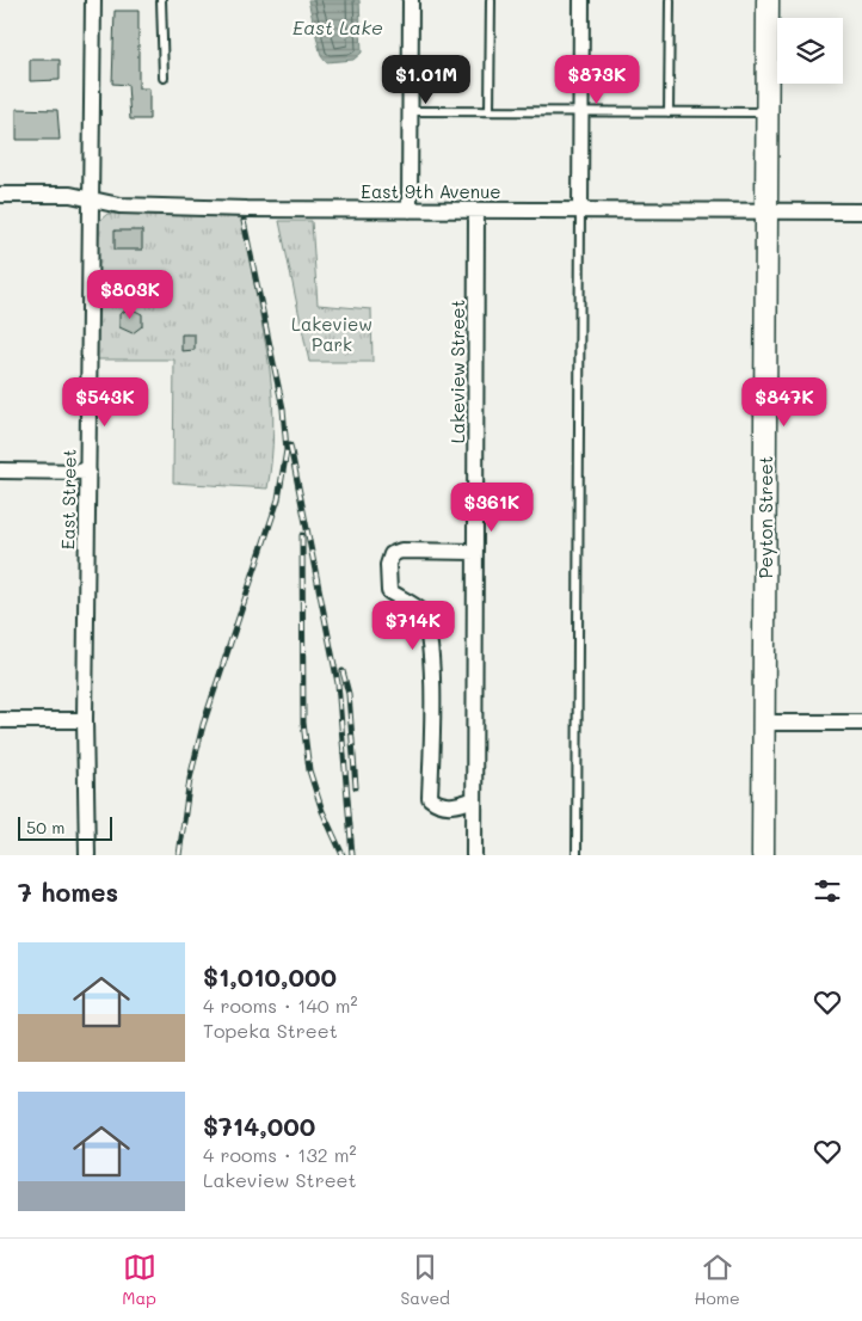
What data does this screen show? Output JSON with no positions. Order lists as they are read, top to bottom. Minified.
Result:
{"streets":{"street":["East 9th Avenue","Lakeview Street","East Street","Peyton Street"]},"crossings":[["East 9th Avenue","Lakeview Street"],["East 9th Avenue","East Street"],["East 9th Avenue","Peyton Street"]],"water":["East Lake"],"parks":["Lakeview Park"],"scale_bar":"50 m","page":{"price":["$1.01M","$873K","$803K","$543K","$847K","$361K","$714K"],"scale":"50 m","heading":"7 homes","list":[{"name":"$1,010,000","note":"4 rooms · 140 m² · Topeka Street"},{"name":"$714,000","note":"4 rooms · 132 m² · Lakeview Street"}],"tabs":["Map","Saved","Home"]}}
